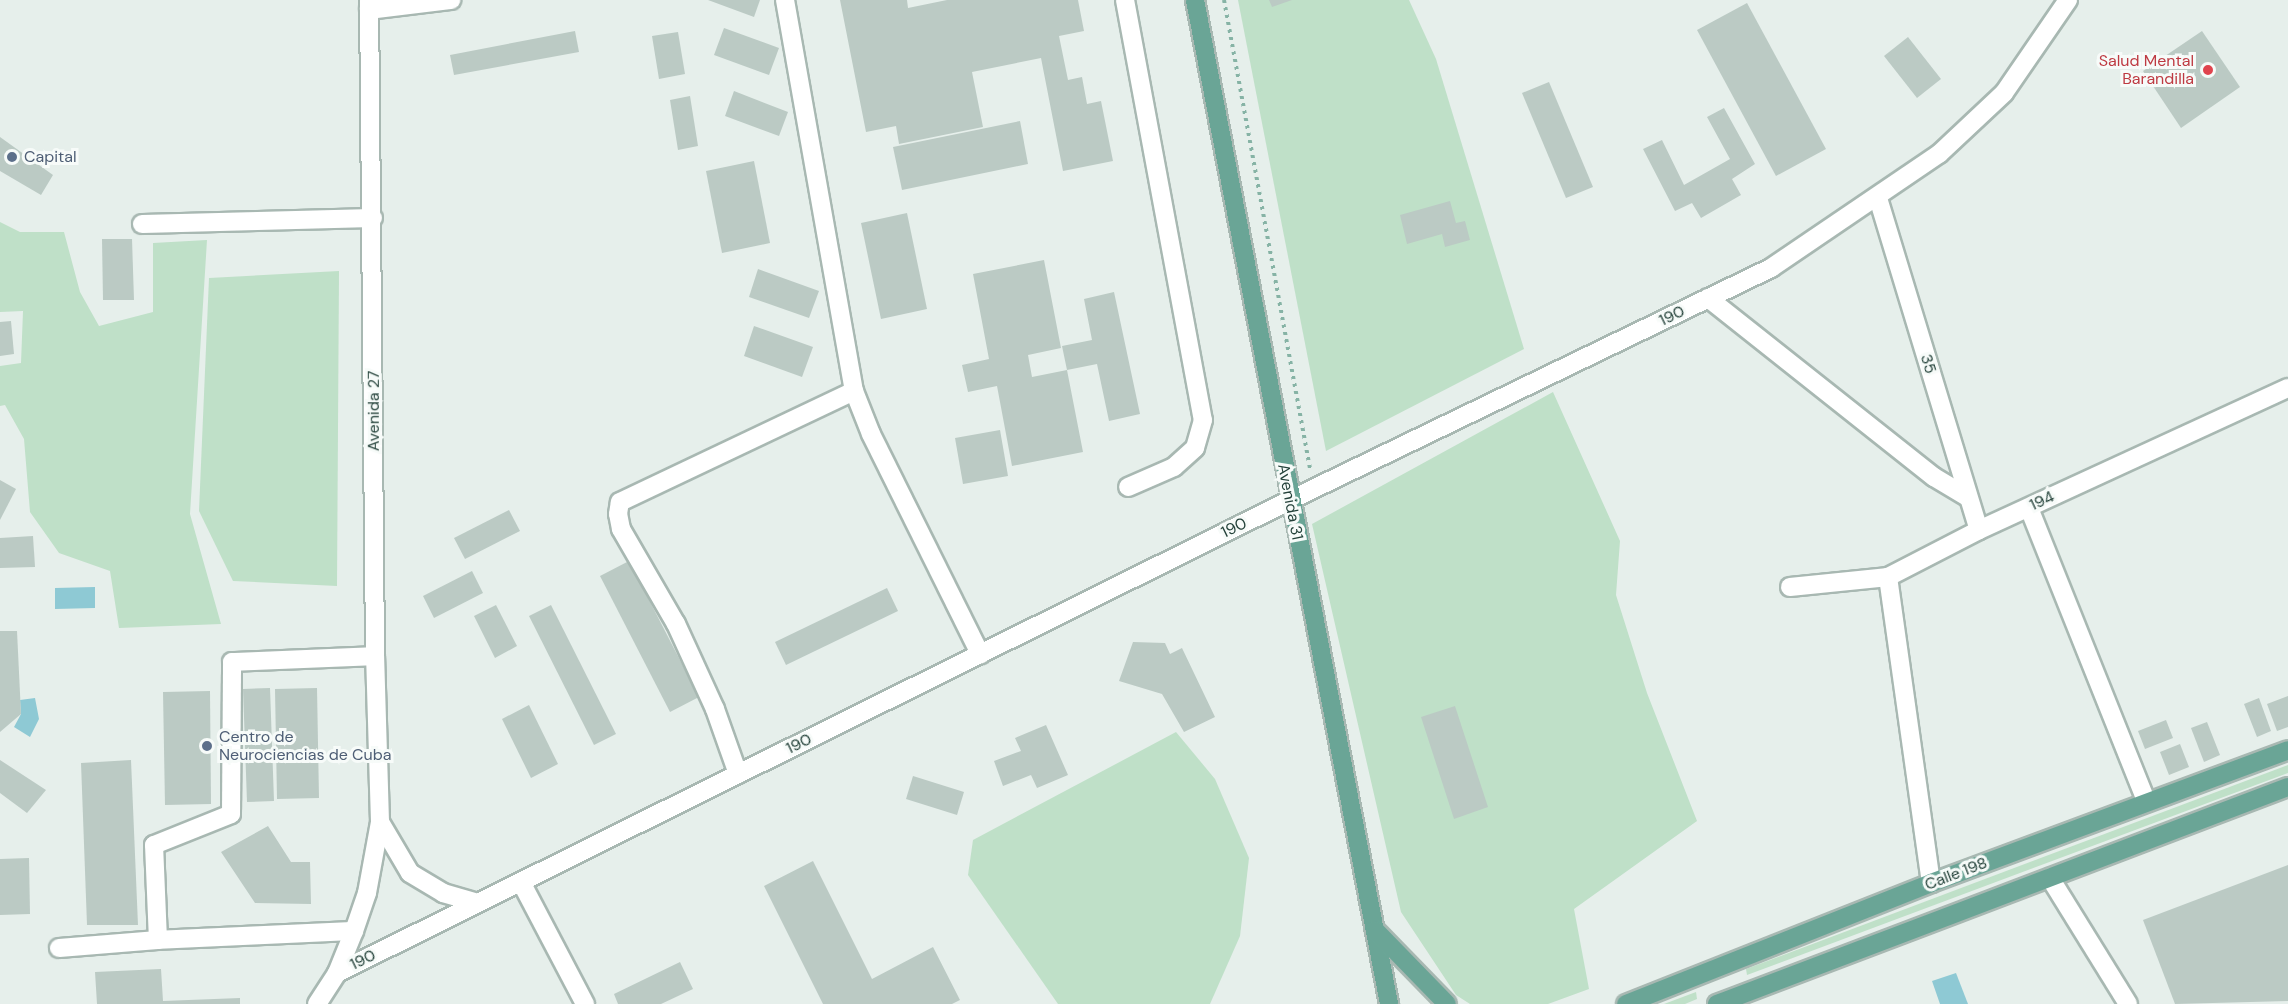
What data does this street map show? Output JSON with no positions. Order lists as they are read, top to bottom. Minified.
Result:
{"streets":{"main road":["Avenida 31","Calle 198"],"street":["190","35","Avenida 27","194"]},"crossings":[["190","35"],["190","Avenida 27"],["190","Avenida 31"],["35","194"]],"places":["Salud Mental Barandilla","Capital","Centro de Neurociencias de Cuba"]}
